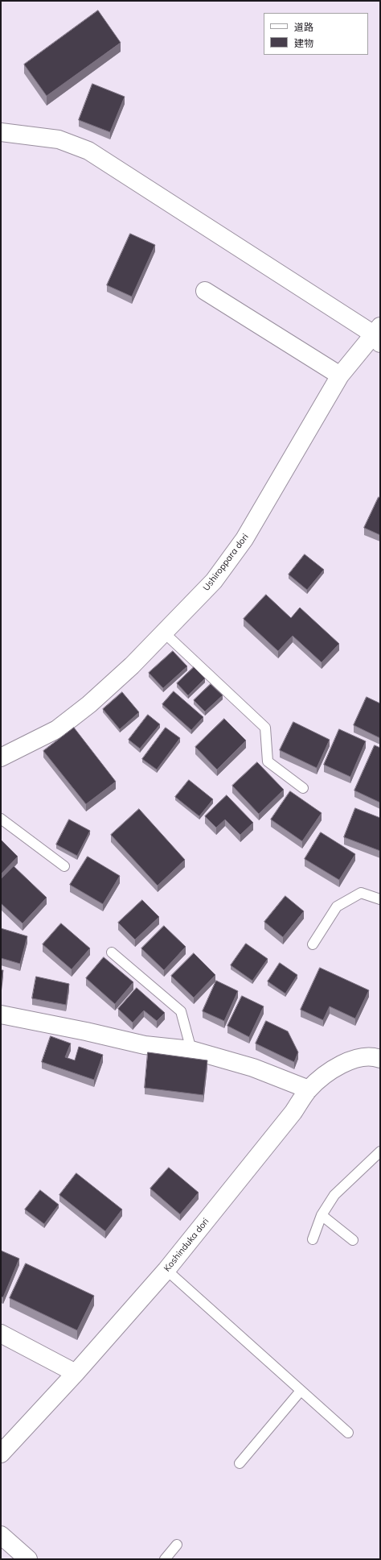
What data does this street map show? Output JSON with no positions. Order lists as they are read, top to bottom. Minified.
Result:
{"streets":{"street":["Ushiroppara dori","Koshinduka dori"]},"legend":["道路","建物"]}
